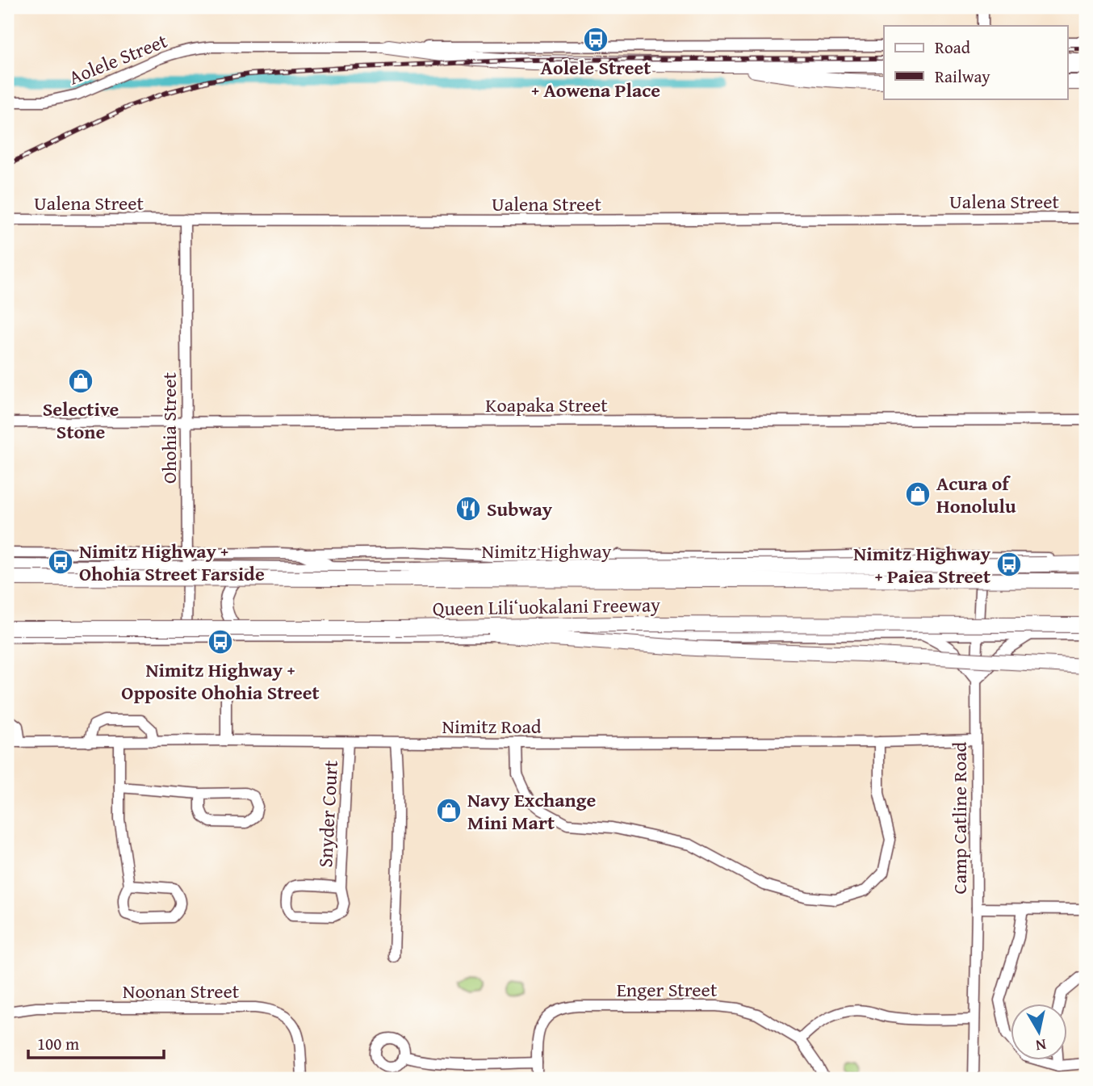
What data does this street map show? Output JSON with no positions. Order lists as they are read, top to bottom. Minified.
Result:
{"streets":{"highway":["Queen Liliʻuokalani Freeway"],"main road":["Nimitz Highway"],"street":["Aolele Street","Ualena Street","Koapaka Street","Ohohia Street","Nimitz Road","Snyder Court","Camp Catline Road","Enger Street","Noonan Street"]},"crossings":[["Ualena Street","Ohohia Street"],["Koapaka Street","Ohohia Street"],["Ohohia Street","Nimitz Highway"],["Nimitz Highway","Queen Liliʻuokalani Freeway"],["Nimitz Highway","Camp Catline Road"],["Nimitz Road","Snyder Court"],["Nimitz Road","Camp Catline Road"]],"places":{"bus stop":["Aolele Street + Aowena Place","Nimitz Highway + Ohohia Street Farside","Nimitz Highway + Paiea Street","Nimitz Highway + Opposite Ohohia Street"],"shop":["Selective Stone","Acura of Honolulu","Navy Exchange Mini Mart"],"restaurant":["Subway"]},"legend":["Road","Railway"],"scale_bar":"100 m","north":"bottom"}
